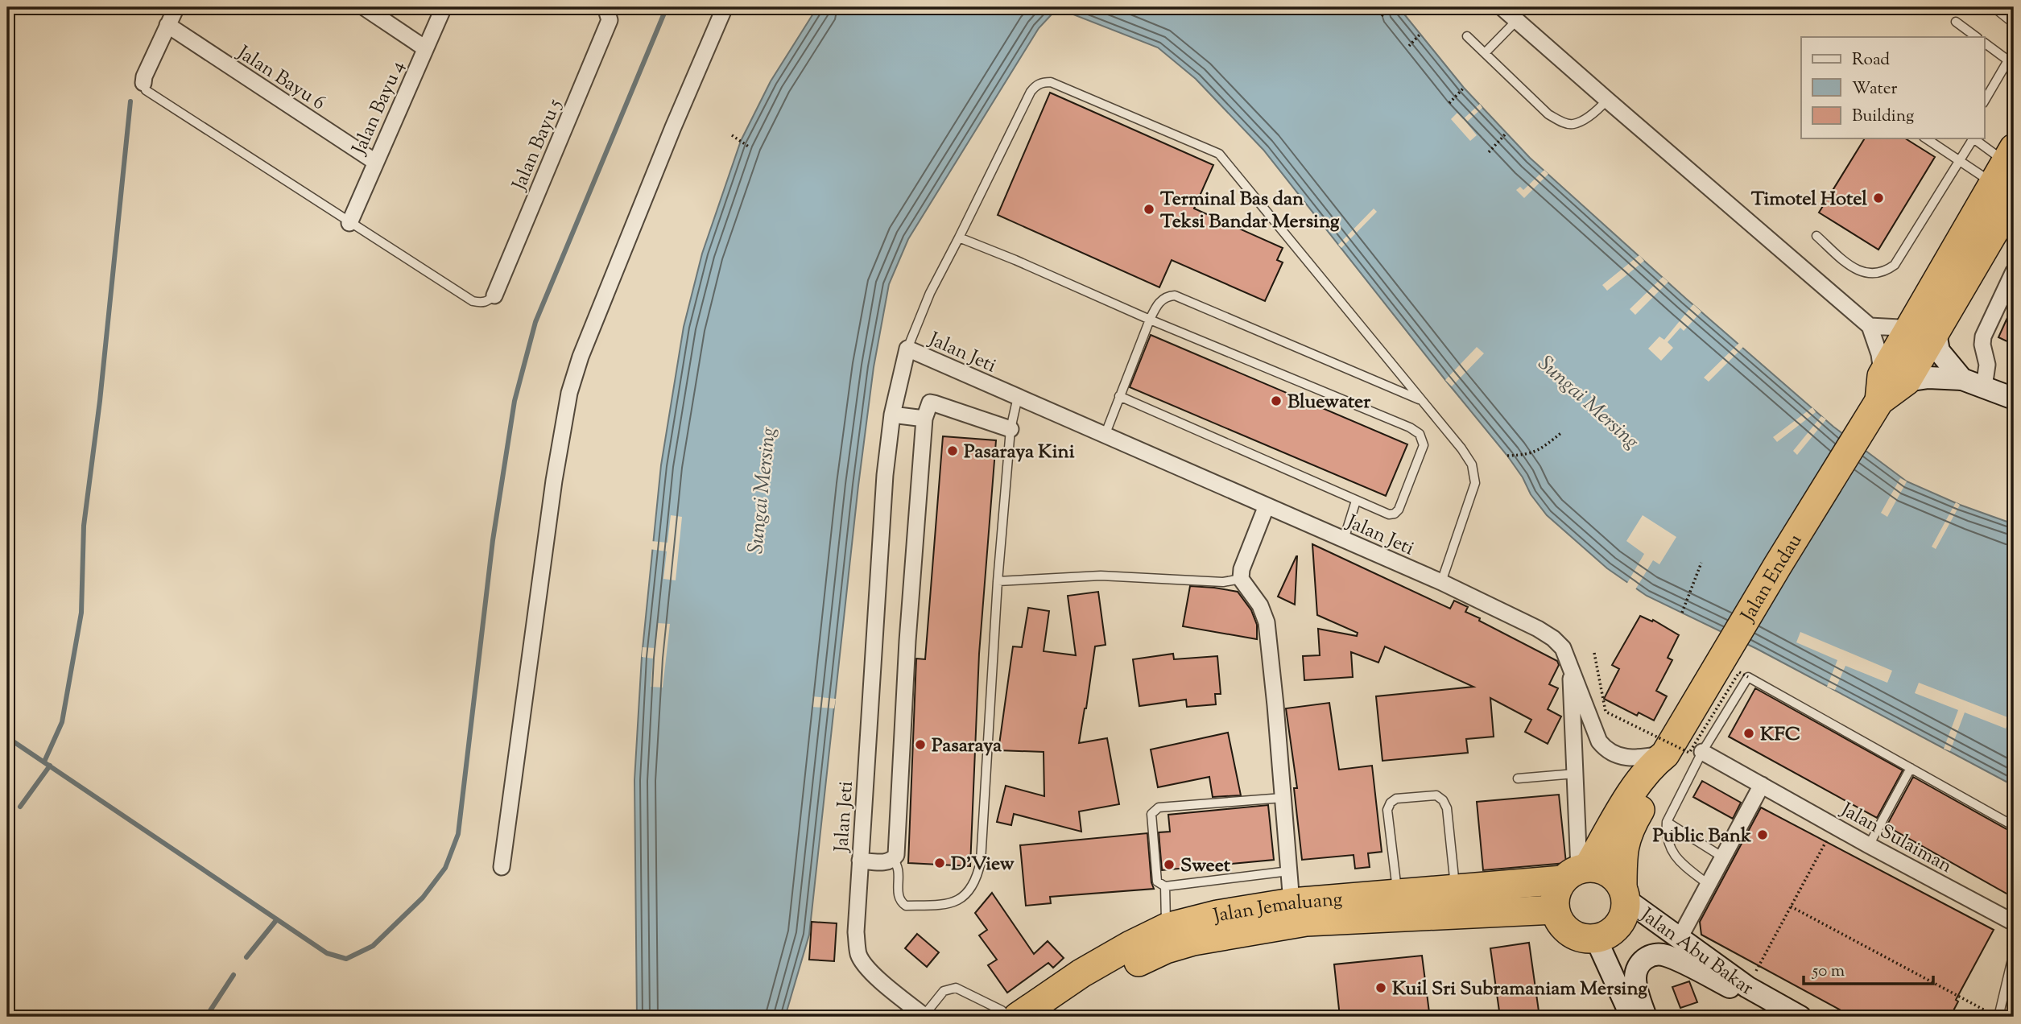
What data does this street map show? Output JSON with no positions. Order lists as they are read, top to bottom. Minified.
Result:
{"streets":{"highway":["Jalan Endau","Jalan Jemaluang"],"street":["Jalan Bayu 6","Jalan Bayu 4","Jalan Bayu 5","Jalan Jeti","Jalan Sulaiman","Jalan Abu Bakar"]},"crossings":[["Jalan Bayu 6","Jalan Bayu 4"],["Jalan Jeti","Jalan Endau"],["Jalan Endau","Jalan Jemaluang"],["Jalan Endau","Jalan Abu Bakar"],["Jalan Jemaluang","Jalan Abu Bakar"]],"water":["Sungai Mersing"],"places":["Timotel Hotel","Terminal Bas dan Teksi Bandar Mersing","Bluewater","Pasaraya Kini","KFC","Pasaraya","Public Bank","D'View","Sweet","Kuil Sri Subramaniam Mersing"],"legend":["Road","Water","Building"],"scale_bar":"50 m"}
